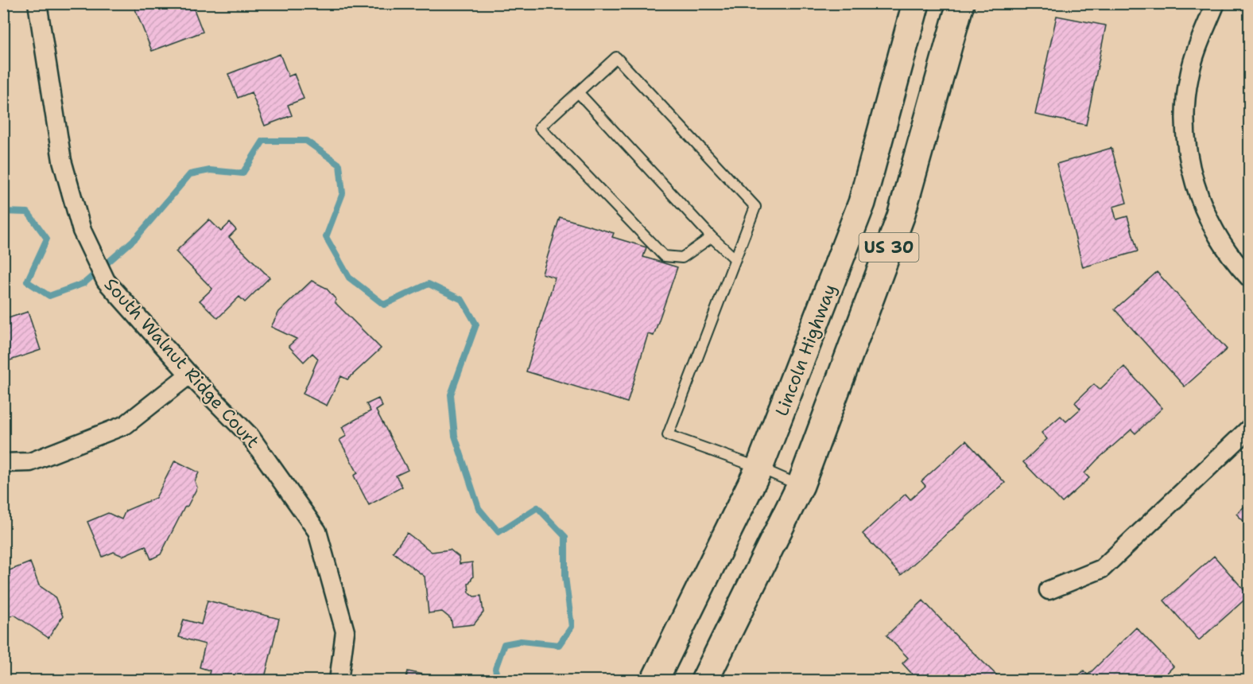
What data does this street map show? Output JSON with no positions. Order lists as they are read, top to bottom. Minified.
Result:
{"streets":{"main road":["US 30","Lincoln Highway"],"street":["South Walnut Ridge Court"]}}
